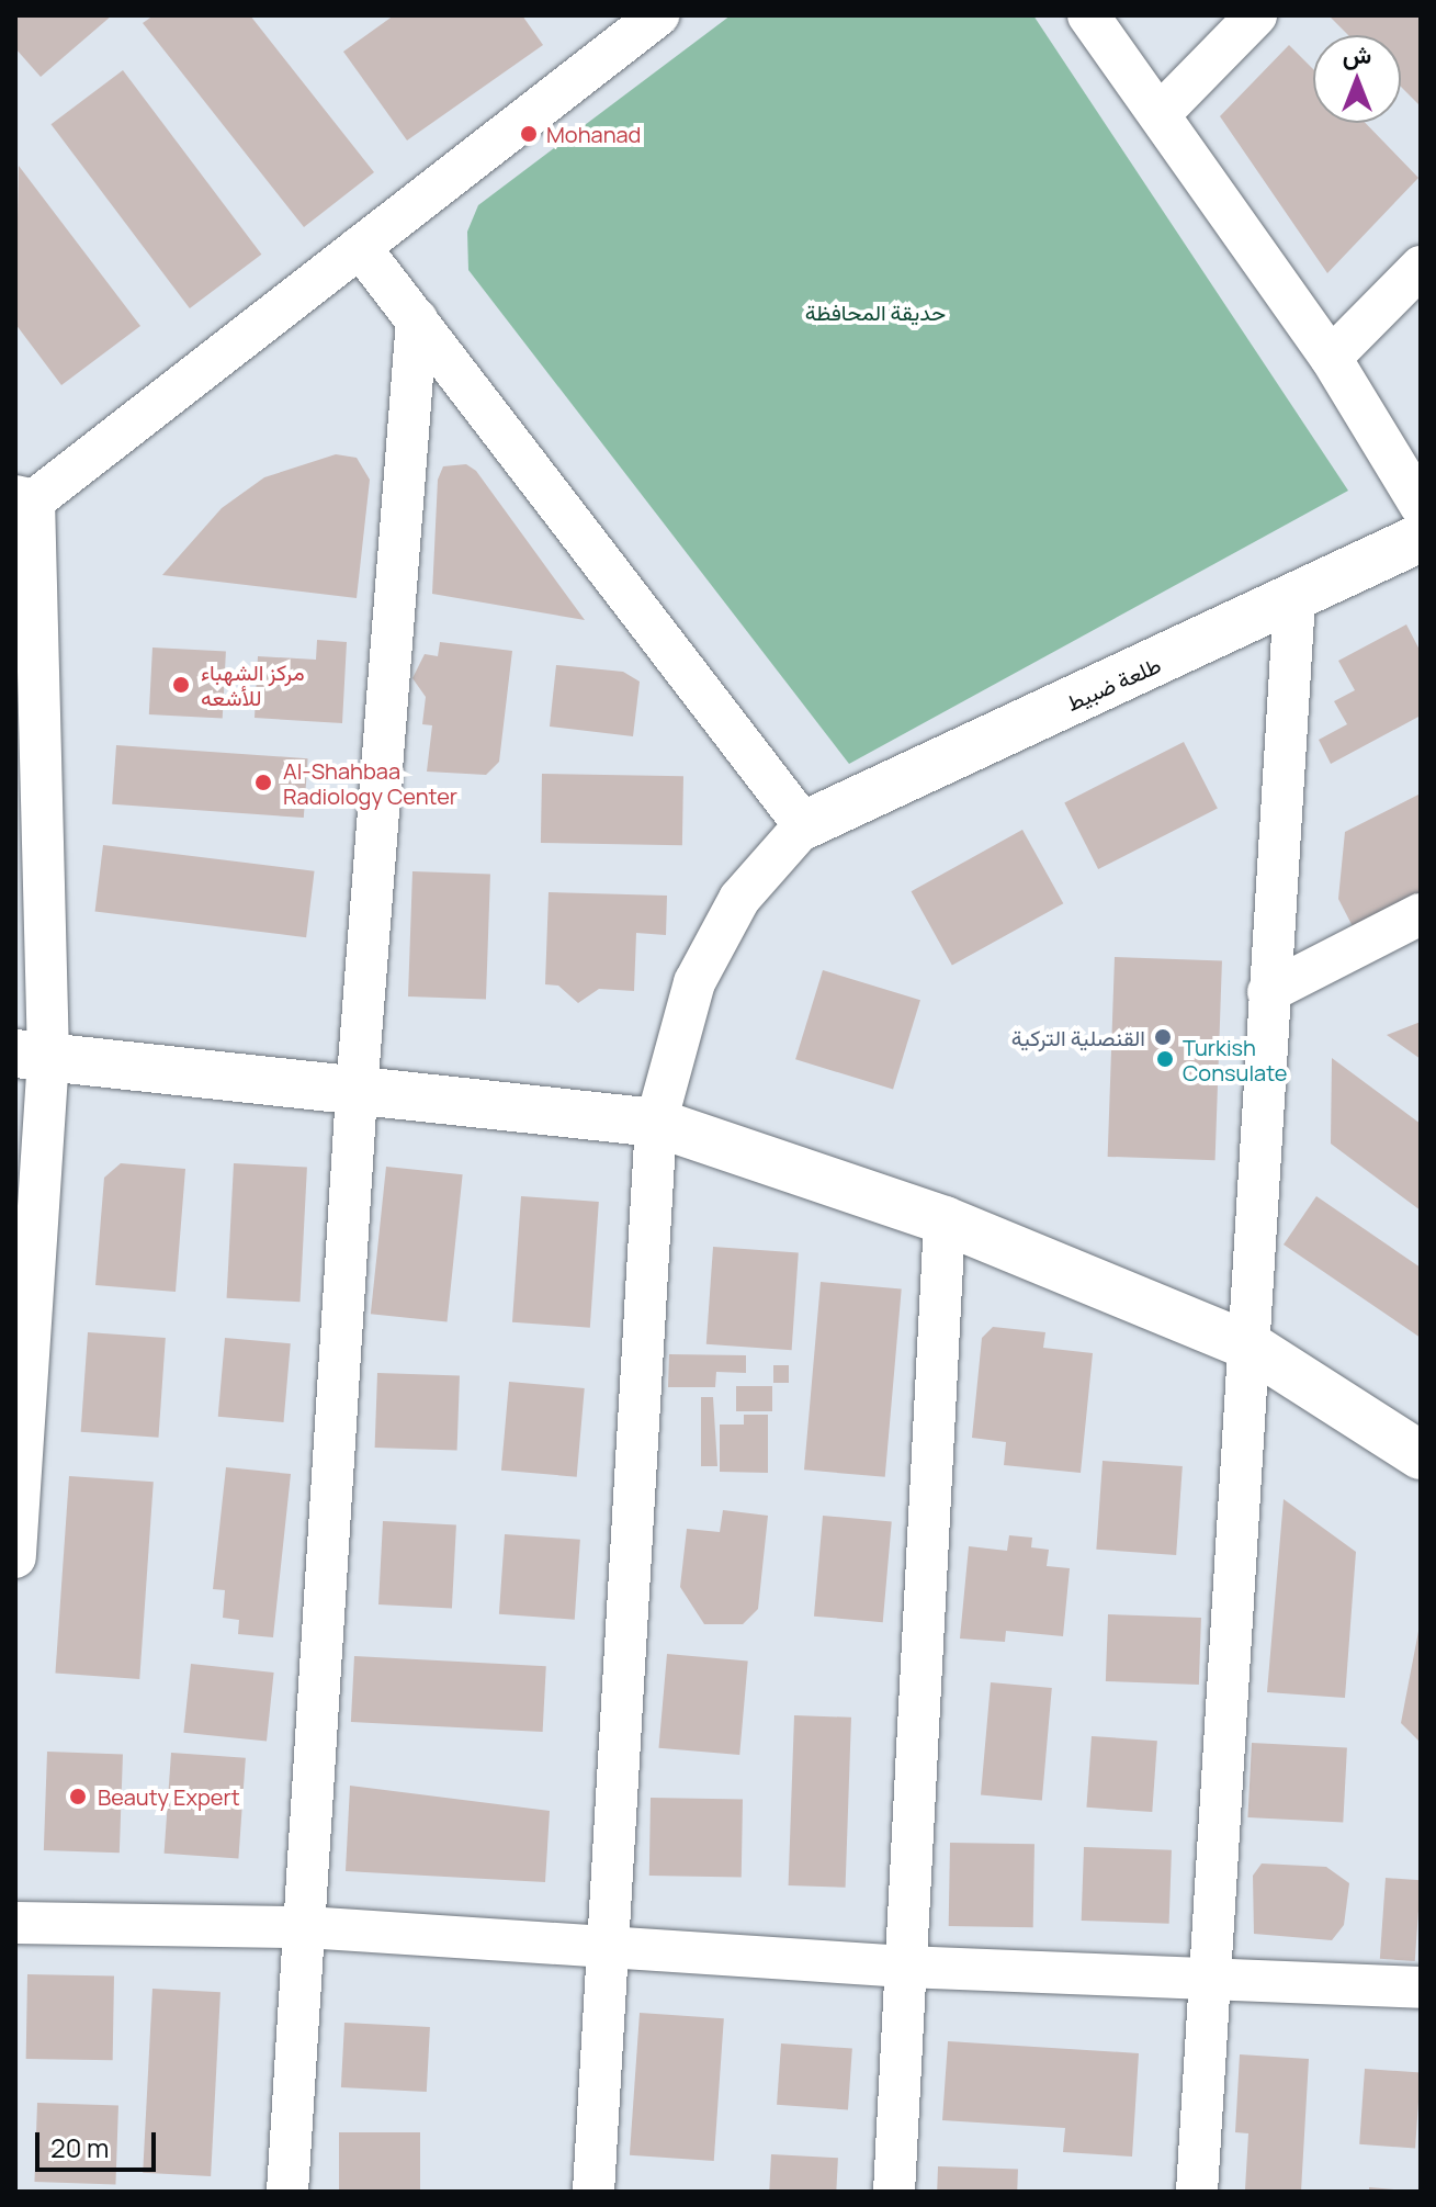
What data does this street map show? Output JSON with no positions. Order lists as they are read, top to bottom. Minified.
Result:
{"streets":{"street":["طلعة ضبيط"]},"parks":["حديقة المحافظة"],"places":["Mohanad","مركز الشهباء للأشعه","Al-Shahbaa Radiology Center","القنصلية التركية","Turkish Consulate","Beauty Expert"],"scale_bar":"20 m","north":"top"}
